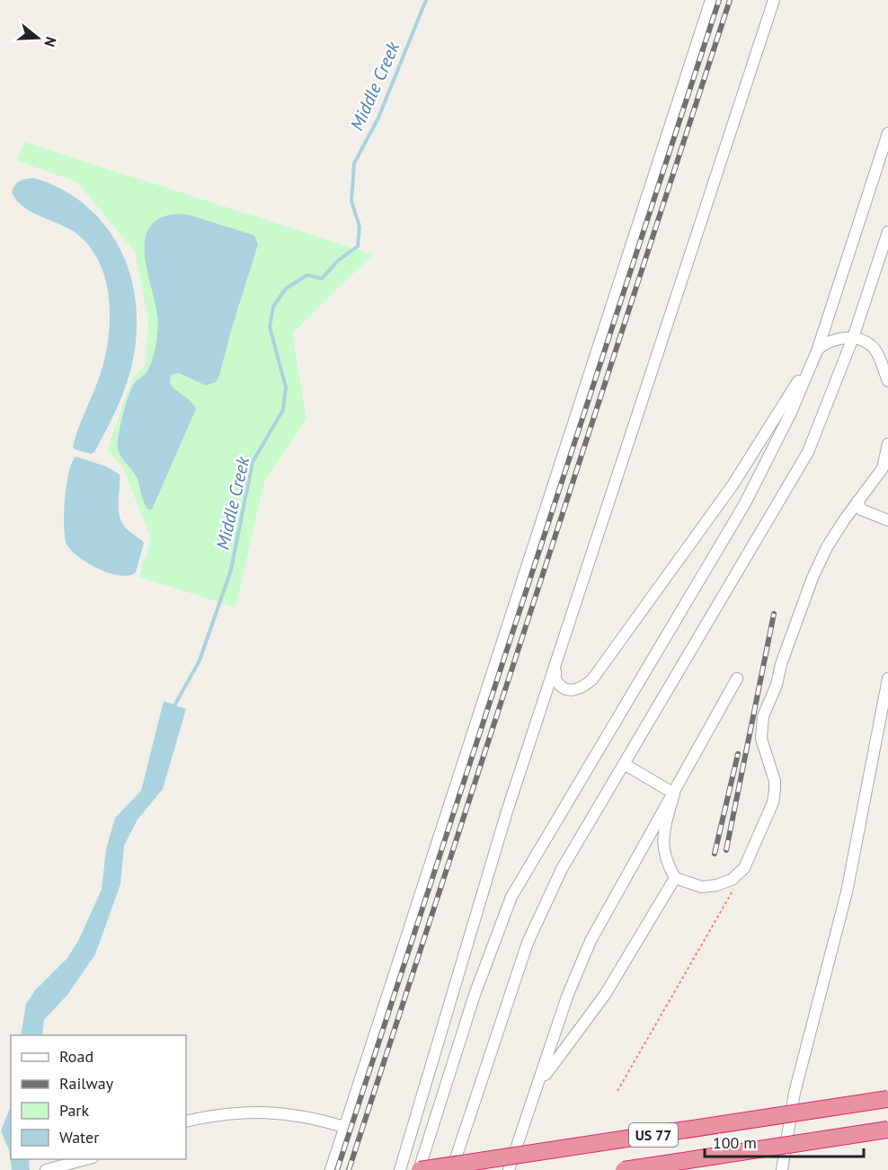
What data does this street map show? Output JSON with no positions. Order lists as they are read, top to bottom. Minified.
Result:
{"streets":{"highway":["US 77"]},"water":["Middle Creek"],"legend":["Road","Railway","Park","Water"],"scale_bar":"100 m","north":"right"}
